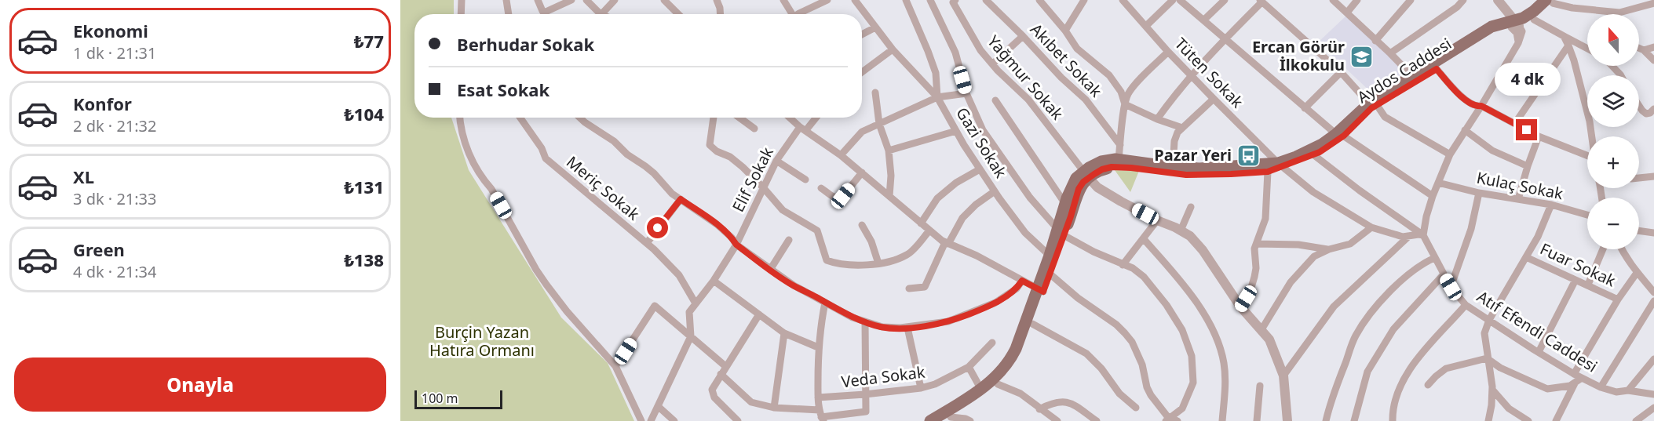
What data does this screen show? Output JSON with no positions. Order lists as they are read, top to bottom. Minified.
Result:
{"streets":{"main road":["Aydos Caddesi"],"street":["Akıbet Sokak","Tüten Sokak","Yağmur Sokak","Gazi Sokak","Elif Sokak","Kulaç Sokak","Meriç Sokak","Fuar Sokak","Atıf Efendi Caddesi","Veda Sokak"]},"crossings":[["Aydos Caddesi","Tüten Sokak"],["Aydos Caddesi","Yağmur Sokak"],["Aydos Caddesi","Gazi Sokak"],["Tüten Sokak","Atıf Efendi Caddesi"],["Elif Sokak","Meriç Sokak"]],"parks":["Burçin Yazan Hatıra Ormanı"],"places":{"school or university":["Ercan Görür İlkokulu"],"bus stop":["Pazar Yeri"]},"scale_bar":"100 m","north":"top","page":{"list":[{"name":"Ekonomi","note":"1 dk · 21:31","value":"₺77"},{"name":"Konfor","note":"2 dk · 21:32","value":"₺104"},{"name":"XL","note":"3 dk · 21:33","value":"₺131"},{"name":"Green","note":"4 dk · 21:34","value":"₺138"}],"map_buttons":["+","−"],"banner":["Berhudar Sokak","Esat Sokak"],"bubble":"4 dk","buttons":"Onayla","scale":"100 m"}}
